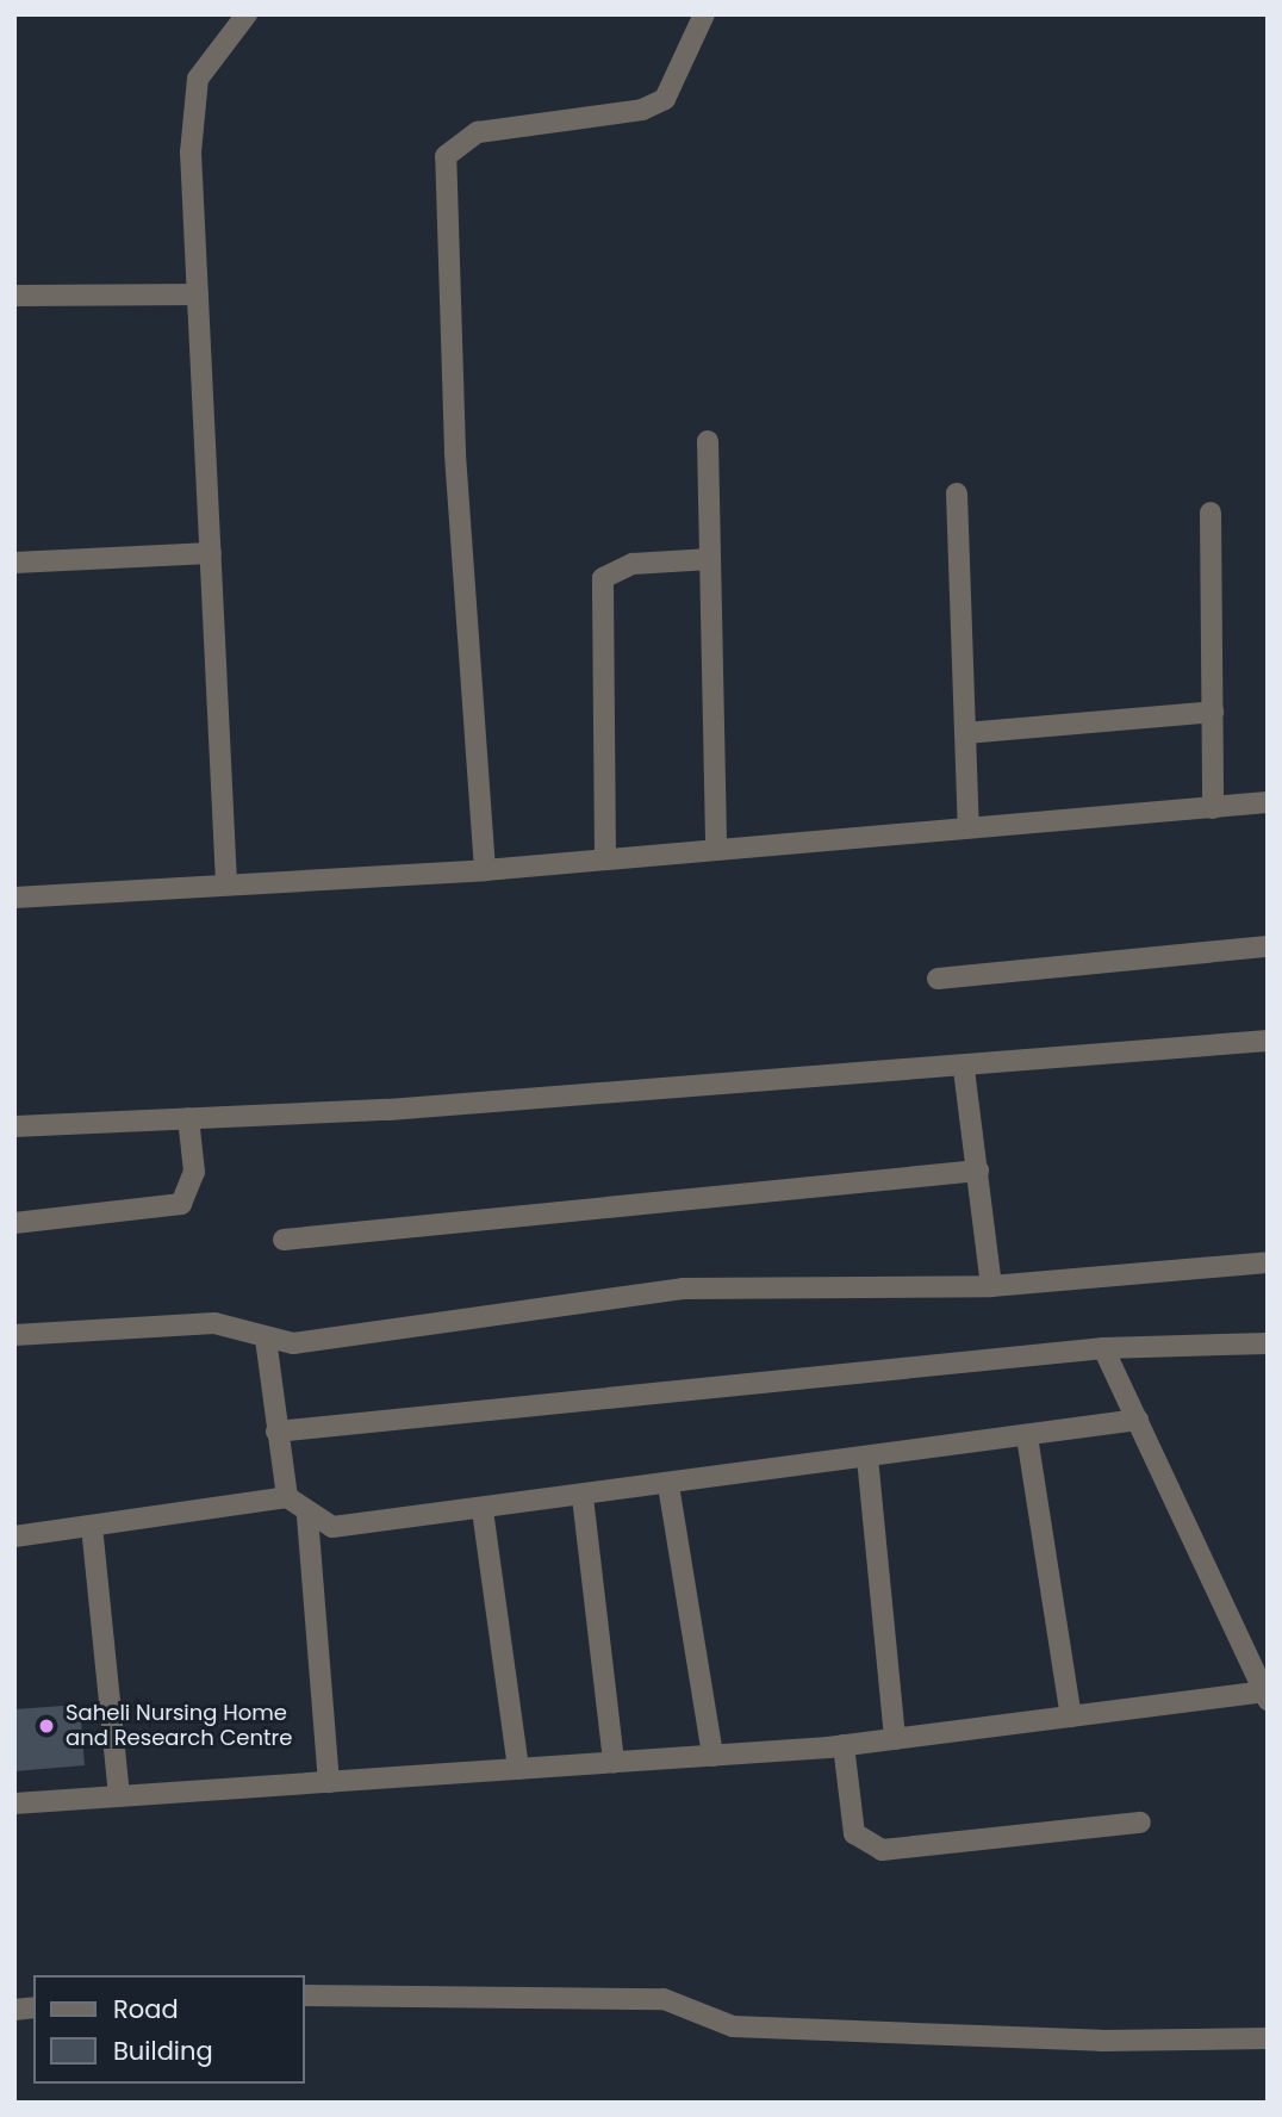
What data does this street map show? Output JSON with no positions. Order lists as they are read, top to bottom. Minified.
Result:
{"places":["Saheli Nursing Home and Research Centre"],"legend":["Road","Building"]}
